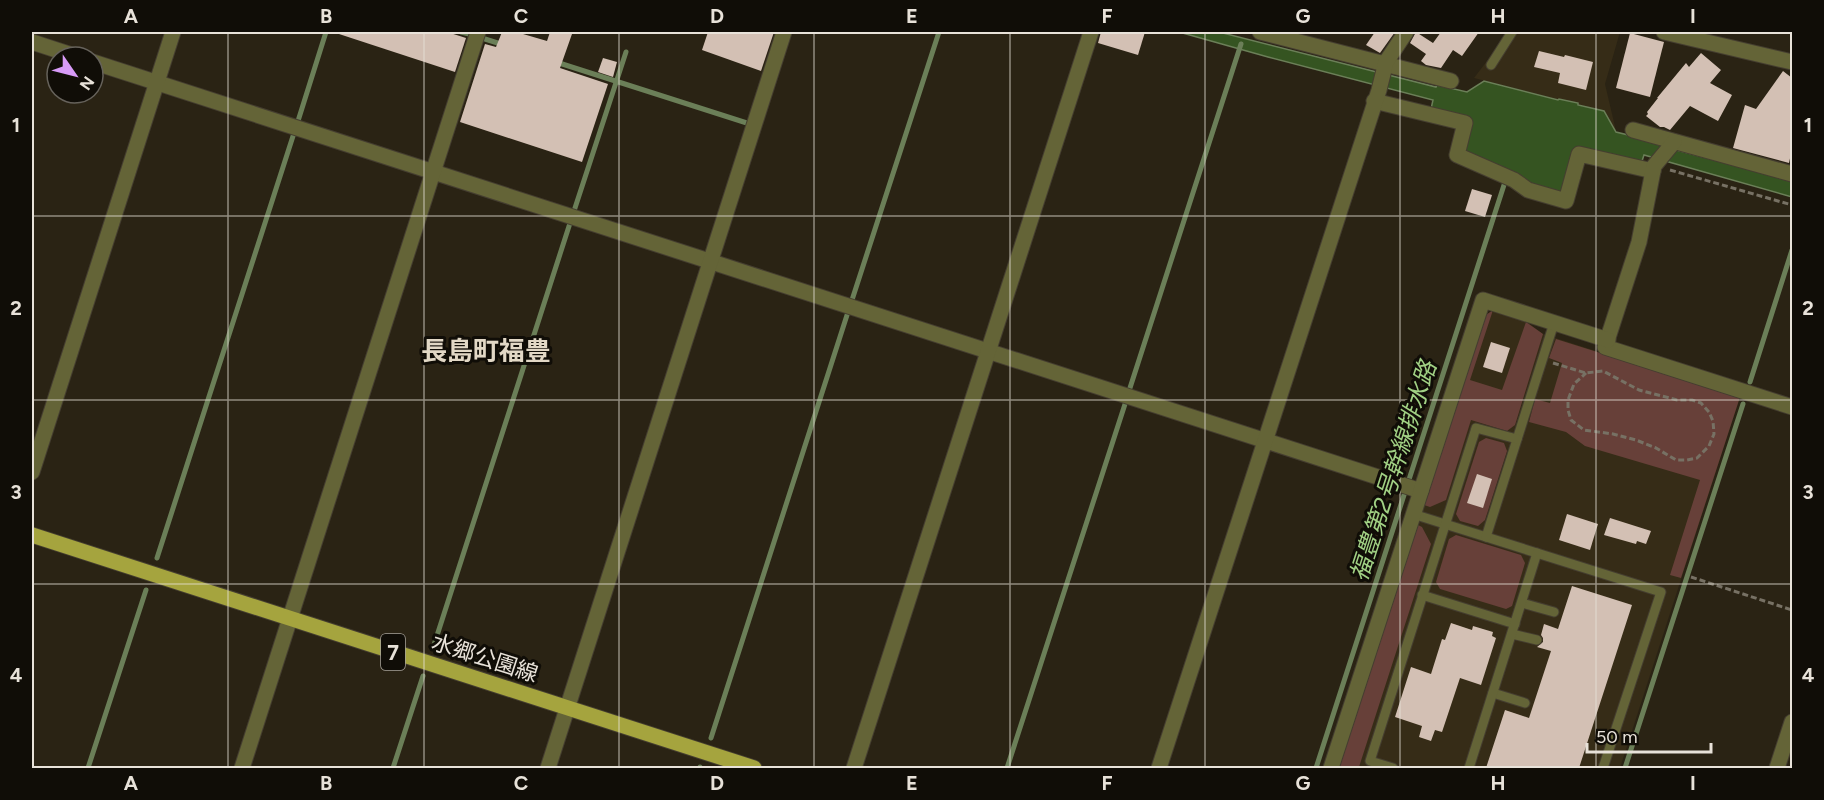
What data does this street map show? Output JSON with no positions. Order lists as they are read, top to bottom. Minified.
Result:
{"streets":{"main road":["7","水郷公園線"]},"districts":["長島町福豊"],"water":["福豊第2号幹線排水路"],"scale_bar":"50 m","north":"bottom right","grid":{"columns":["A","B","C","D","E","F","G","H","I"],"rows":["1","2","3","4"]}}
